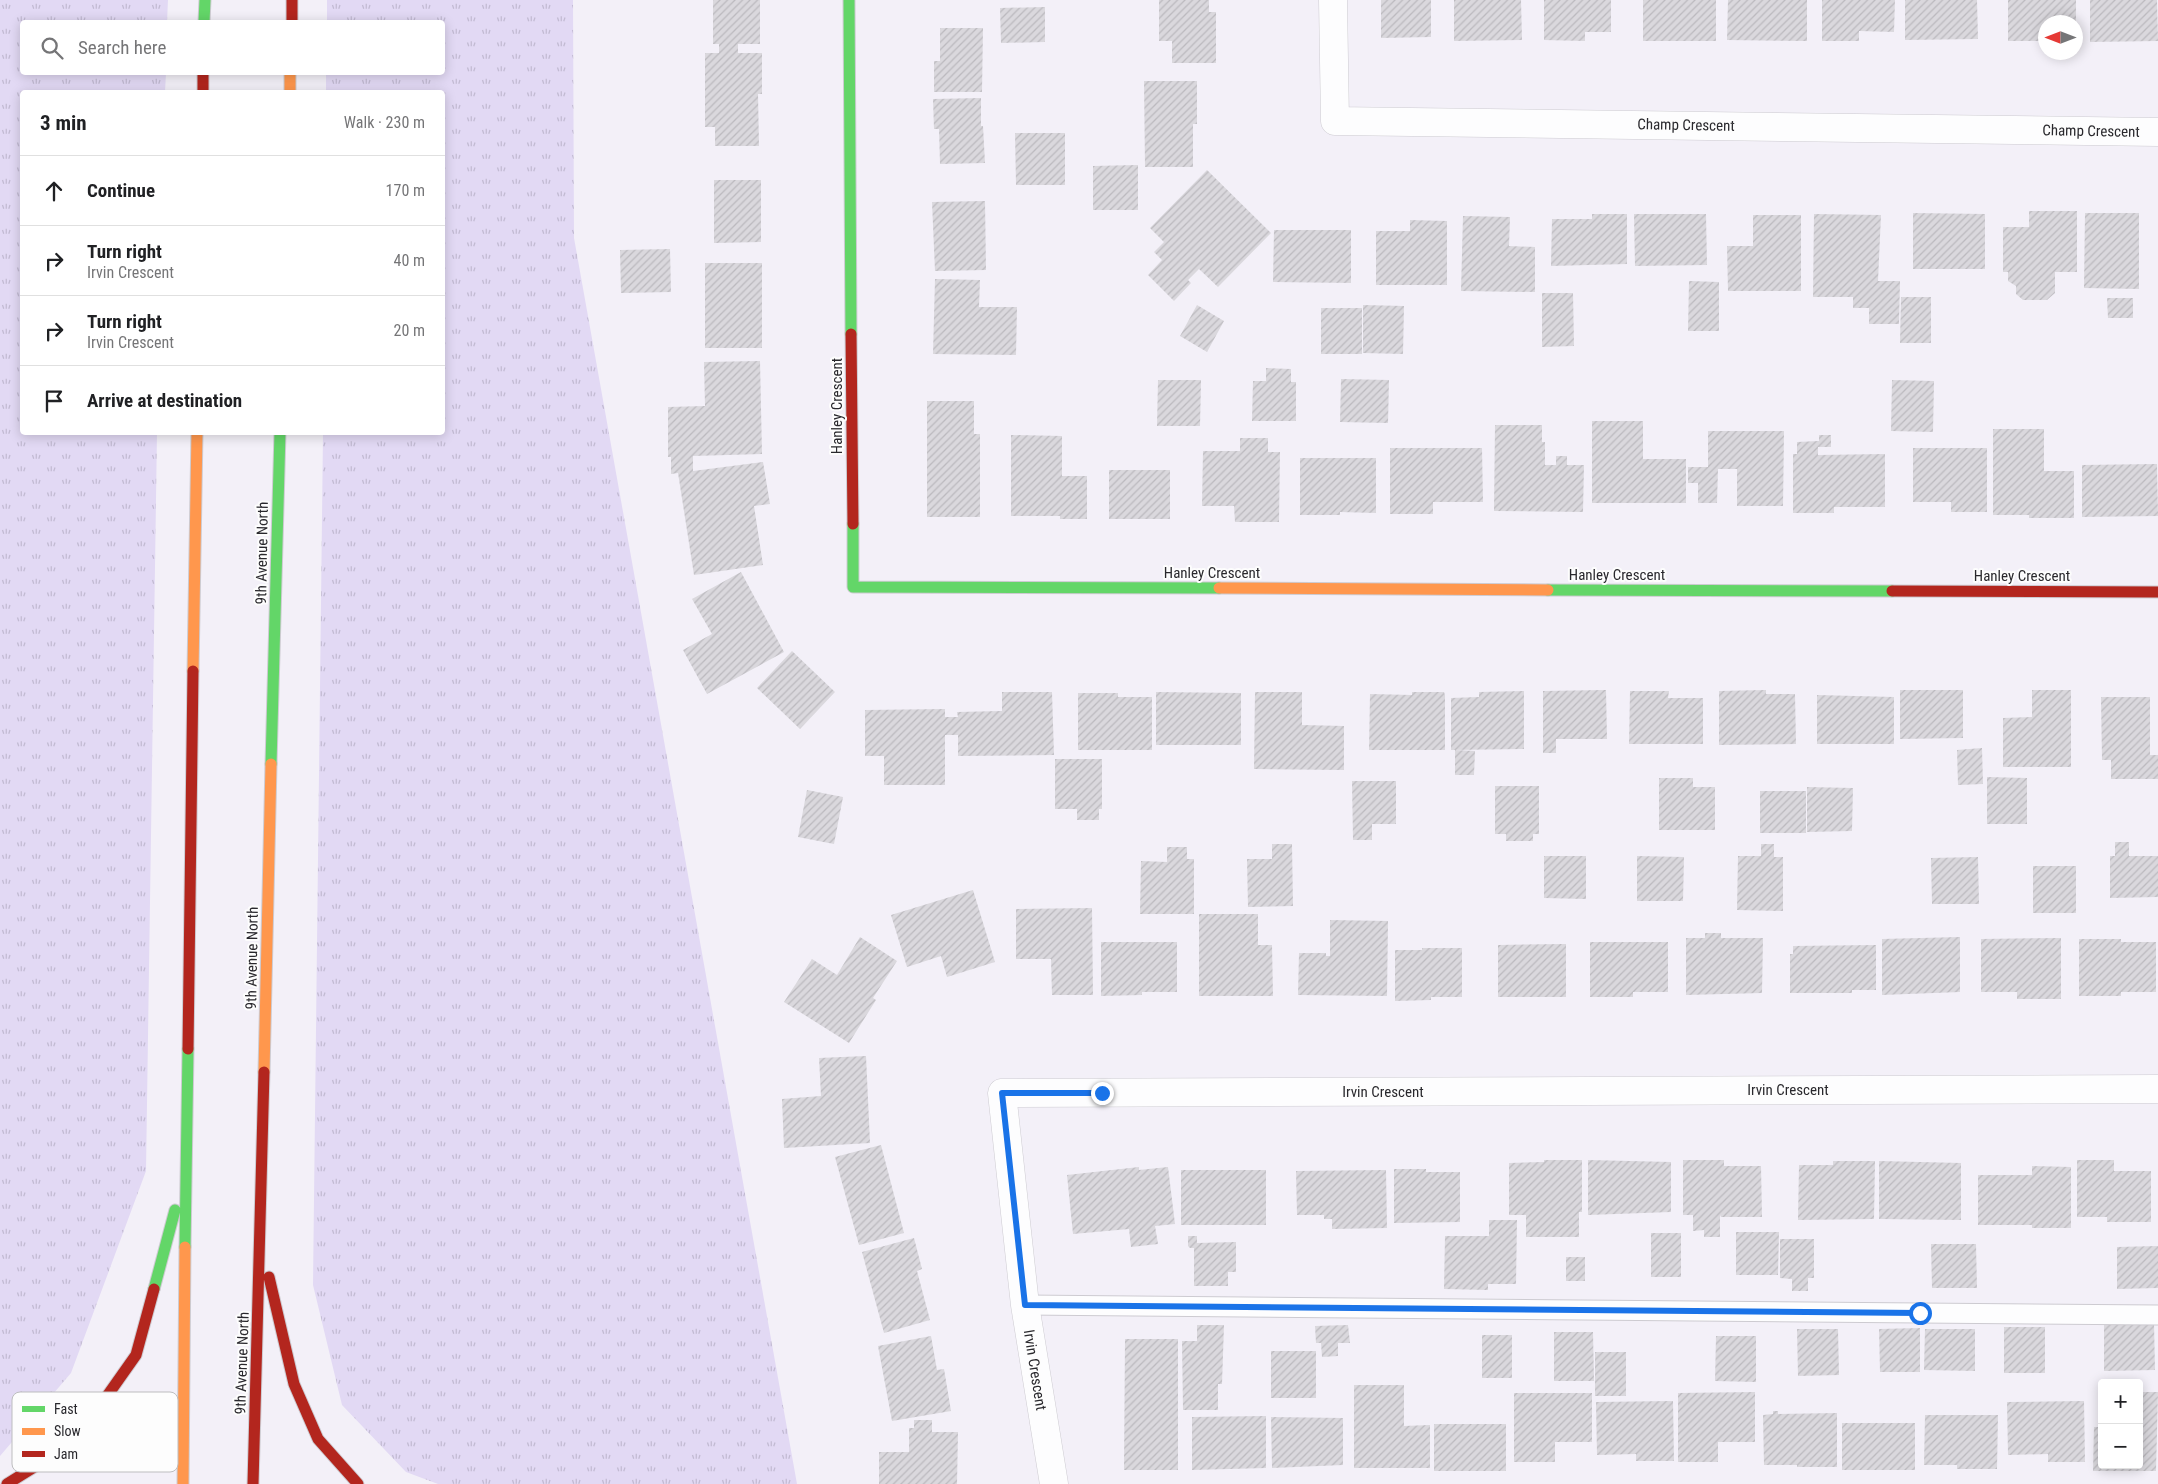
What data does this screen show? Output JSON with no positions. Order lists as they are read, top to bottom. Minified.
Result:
{"streets":{"main road":["Hanley Crescent","9th Avenue North"],"street":["Champ Crescent","Irvin Crescent"]},"legend":["Fast","Slow","Jam"],"north":"left","page":{"search":"Search here","heading":["3 min","Walk · 230 m"],"list":[["Continue","170 m"],["Turn right","Irvin Crescent","40 m"],["Turn right","Irvin Crescent","20 m"],"Arrive at destination"],"map_buttons":["+","−"]}}
